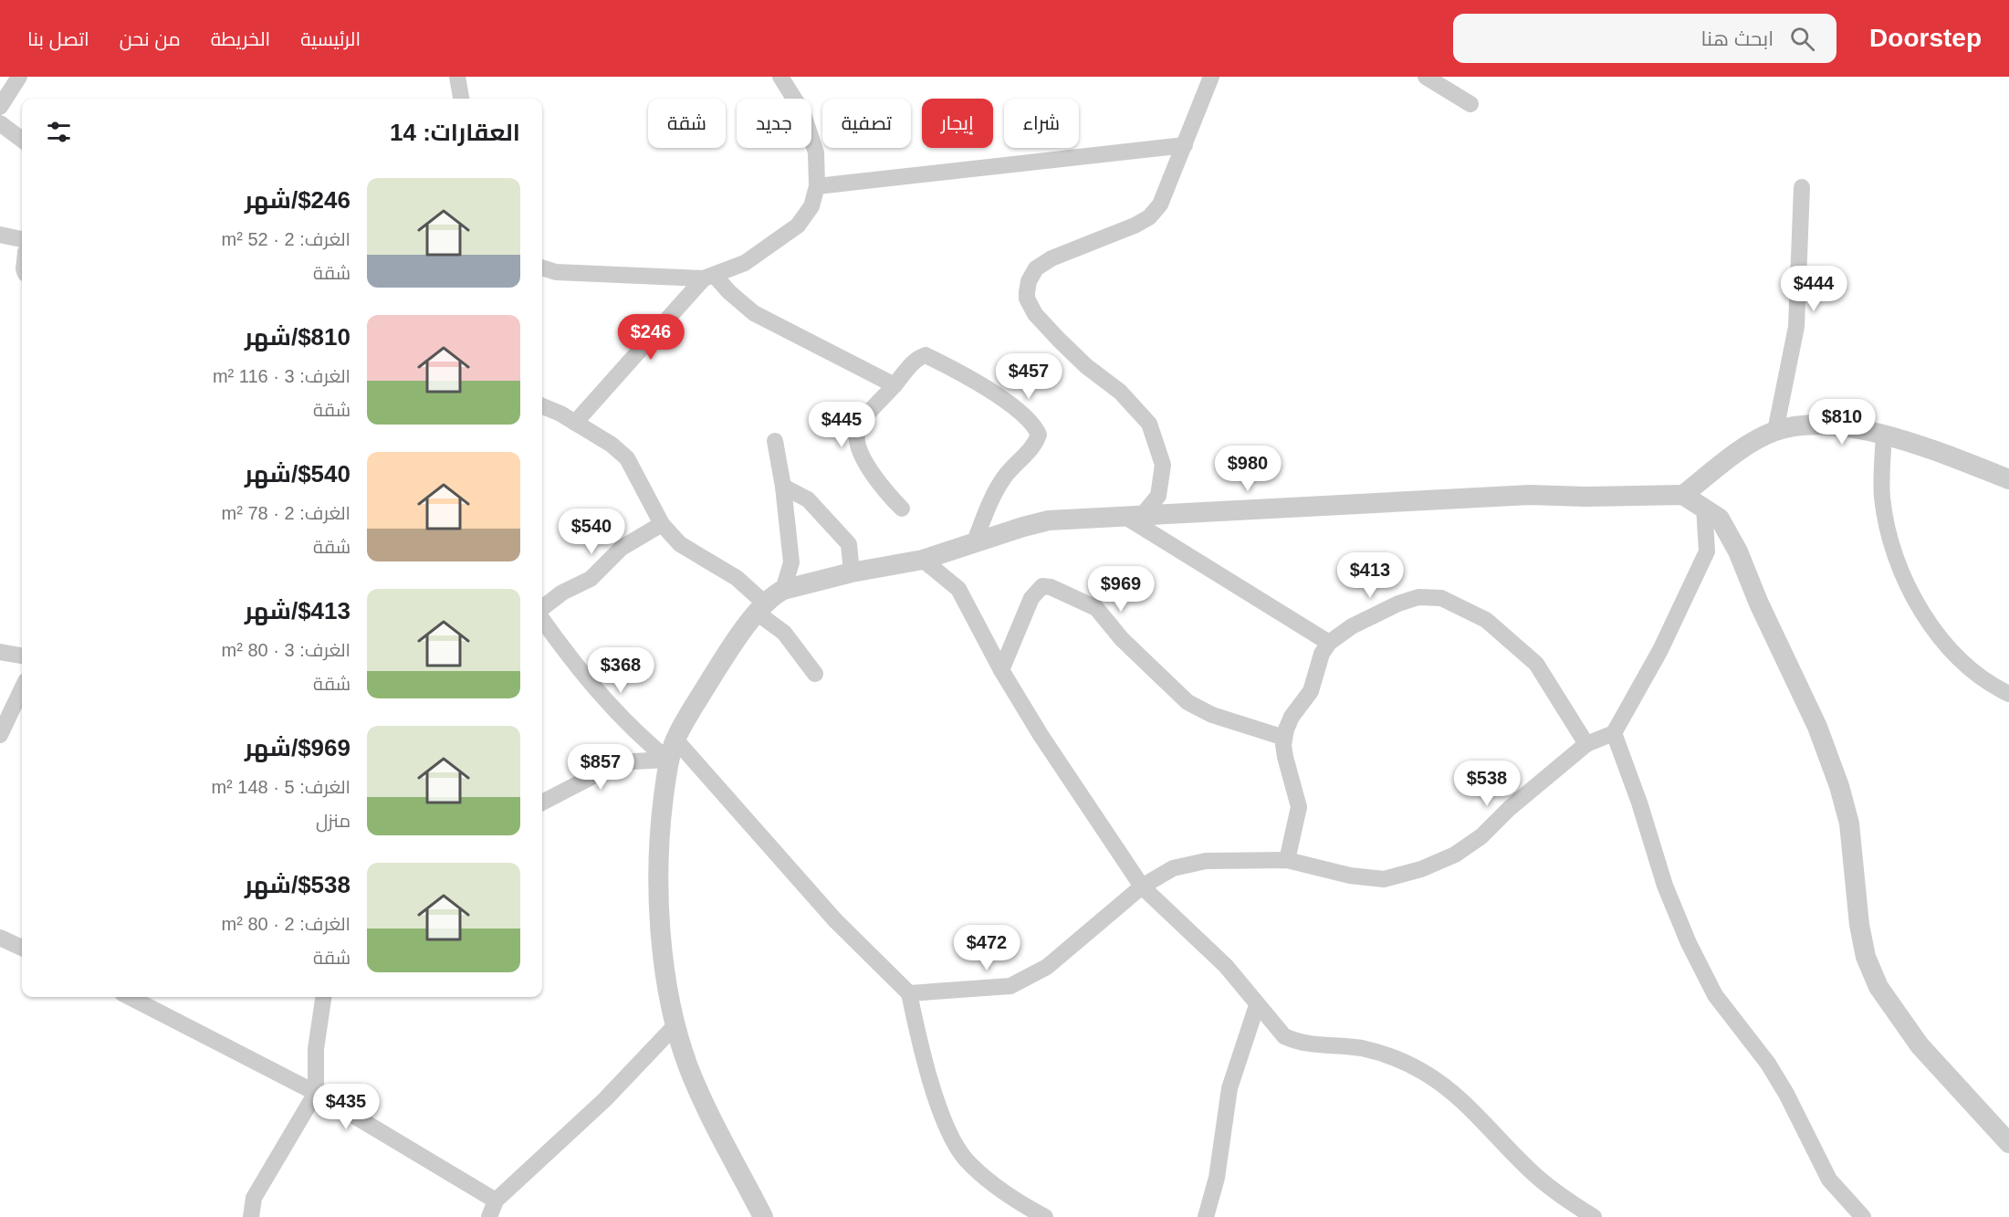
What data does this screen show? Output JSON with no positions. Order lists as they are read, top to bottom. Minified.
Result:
{"page":{"header":"Doorstep","search":"ابحث هنا","nav":["الرئيسية","الخريطة","من نحن","اتصل بنا"],"chip":["شراء","إيجار","تصفية","جديد","شقة"],"heading":"العقارات: 14","list":[{"name":"$246/شهر","note":"الغرف: 2 · 52 m² · شقة"},{"name":"$810/شهر","note":"الغرف: 3 · 116 m² · شقة"},{"name":"$540/شهر","note":"الغرف: 2 · 78 m² · شقة"},{"name":"$413/شهر","note":"الغرف: 3 · 80 m² · شقة"},{"name":"$969/شهر","note":"الغرف: 5 · 148 m² · منزل"},{"name":"$538/شهر","note":"الغرف: 2 · 80 m² · شقة"}],"price":["$444","$246","$457","$810","$445","$980","$540","$413","$969","$368","$857","$538","$472","$435"]}}
